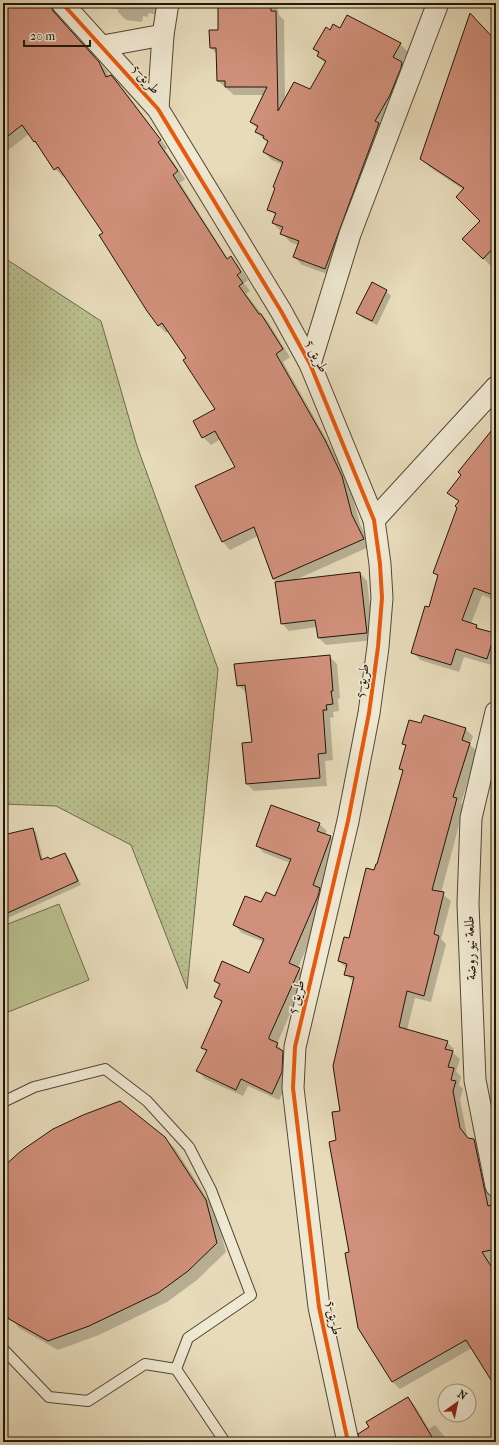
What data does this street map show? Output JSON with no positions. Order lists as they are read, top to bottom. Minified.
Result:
{"streets":{"street":["طريق 5","طلعة نيو روضة"]},"scale_bar":"20 m","north":"top right"}
